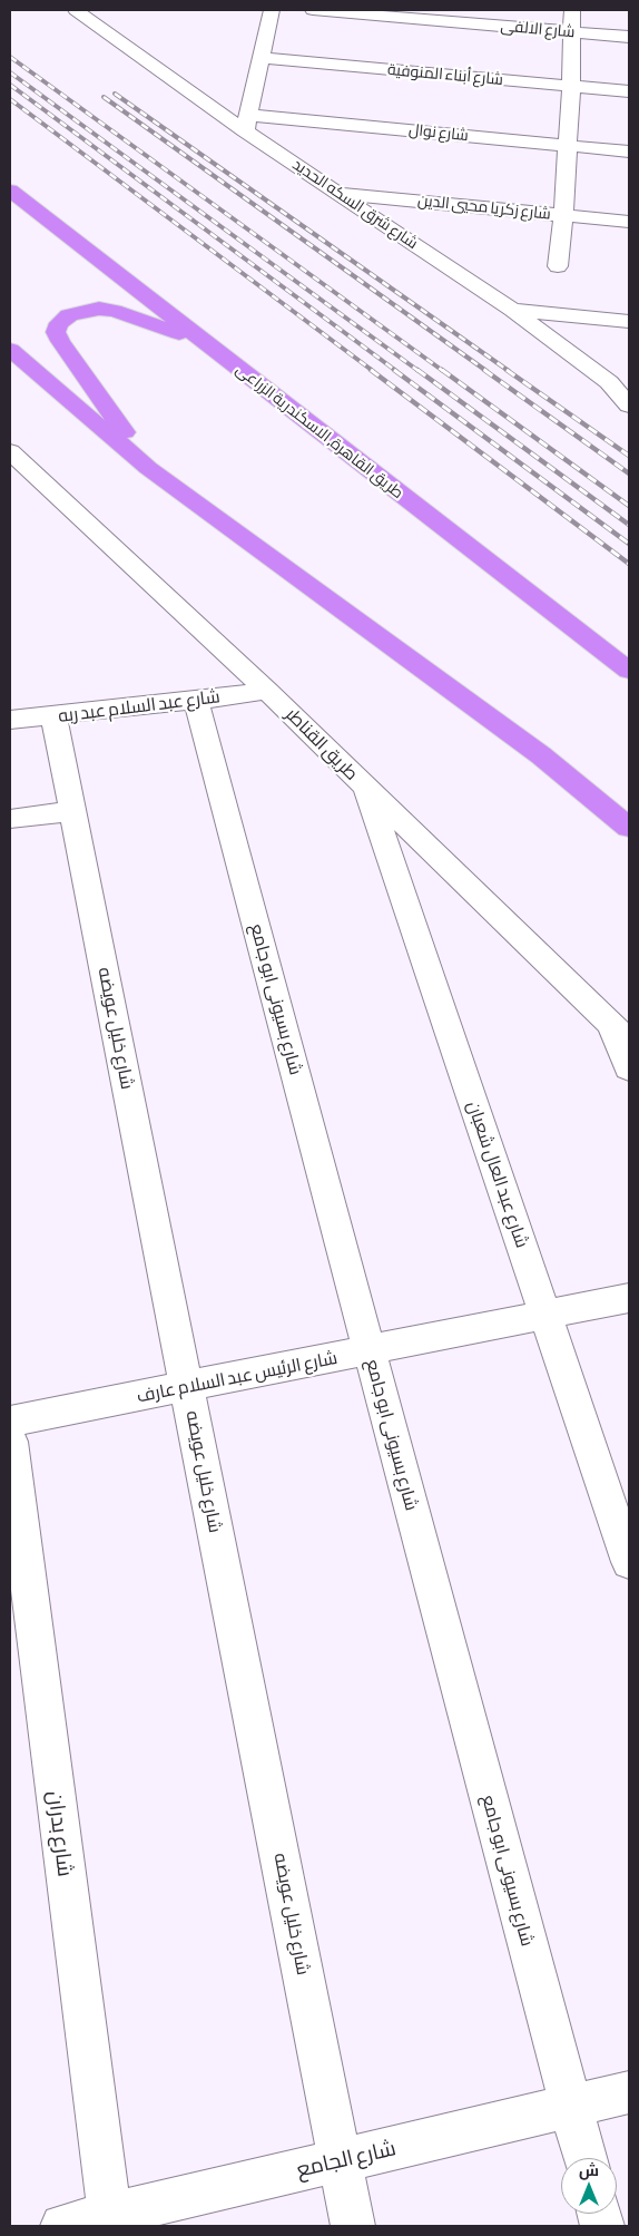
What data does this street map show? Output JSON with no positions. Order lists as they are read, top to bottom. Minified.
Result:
{"streets":{"highway":["طريق القاهرة, الاسكندرية الزراعى"],"street":["شارع الالفى","شارع أبناء المنوفية","شارع نوال","شارع شرق السكه الحديد","شارع زكريا محيي الدين","شارع عبد السلام عبد ربه","طريق القناطر","شارع بسيونى ابو جامع","شارع خليل عويضه","شارع عبد العال شعبان","شارع الرئيس عبد السلام عارف","شارع بدران","شارع الجامع"]},"crossings":[["شارع نوال","شارع شرق السكه الحديد"],["شارع شرق السكه الحديد","شارع زكريا محيي الدين"],["شارع عبد السلام عبد ربه","طريق القناطر"],["شارع عبد السلام عبد ربه","شارع بسيونى ابو جامع"],["شارع عبد السلام عبد ربه","شارع خليل عويضه"],["طريق القناطر","شارع عبد العال شعبان"],["شارع بسيونى ابو جامع","شارع الرئيس عبد السلام عارف"],["شارع بسيونى ابو جامع","شارع الجامع"],["شارع خليل عويضه","شارع الرئيس عبد السلام عارف"],["شارع خليل عويضه","شارع الجامع"],["شارع عبد العال شعبان","شارع الرئيس عبد السلام عارف"],["شارع بدران","شارع الجامع"]],"north":"top"}
